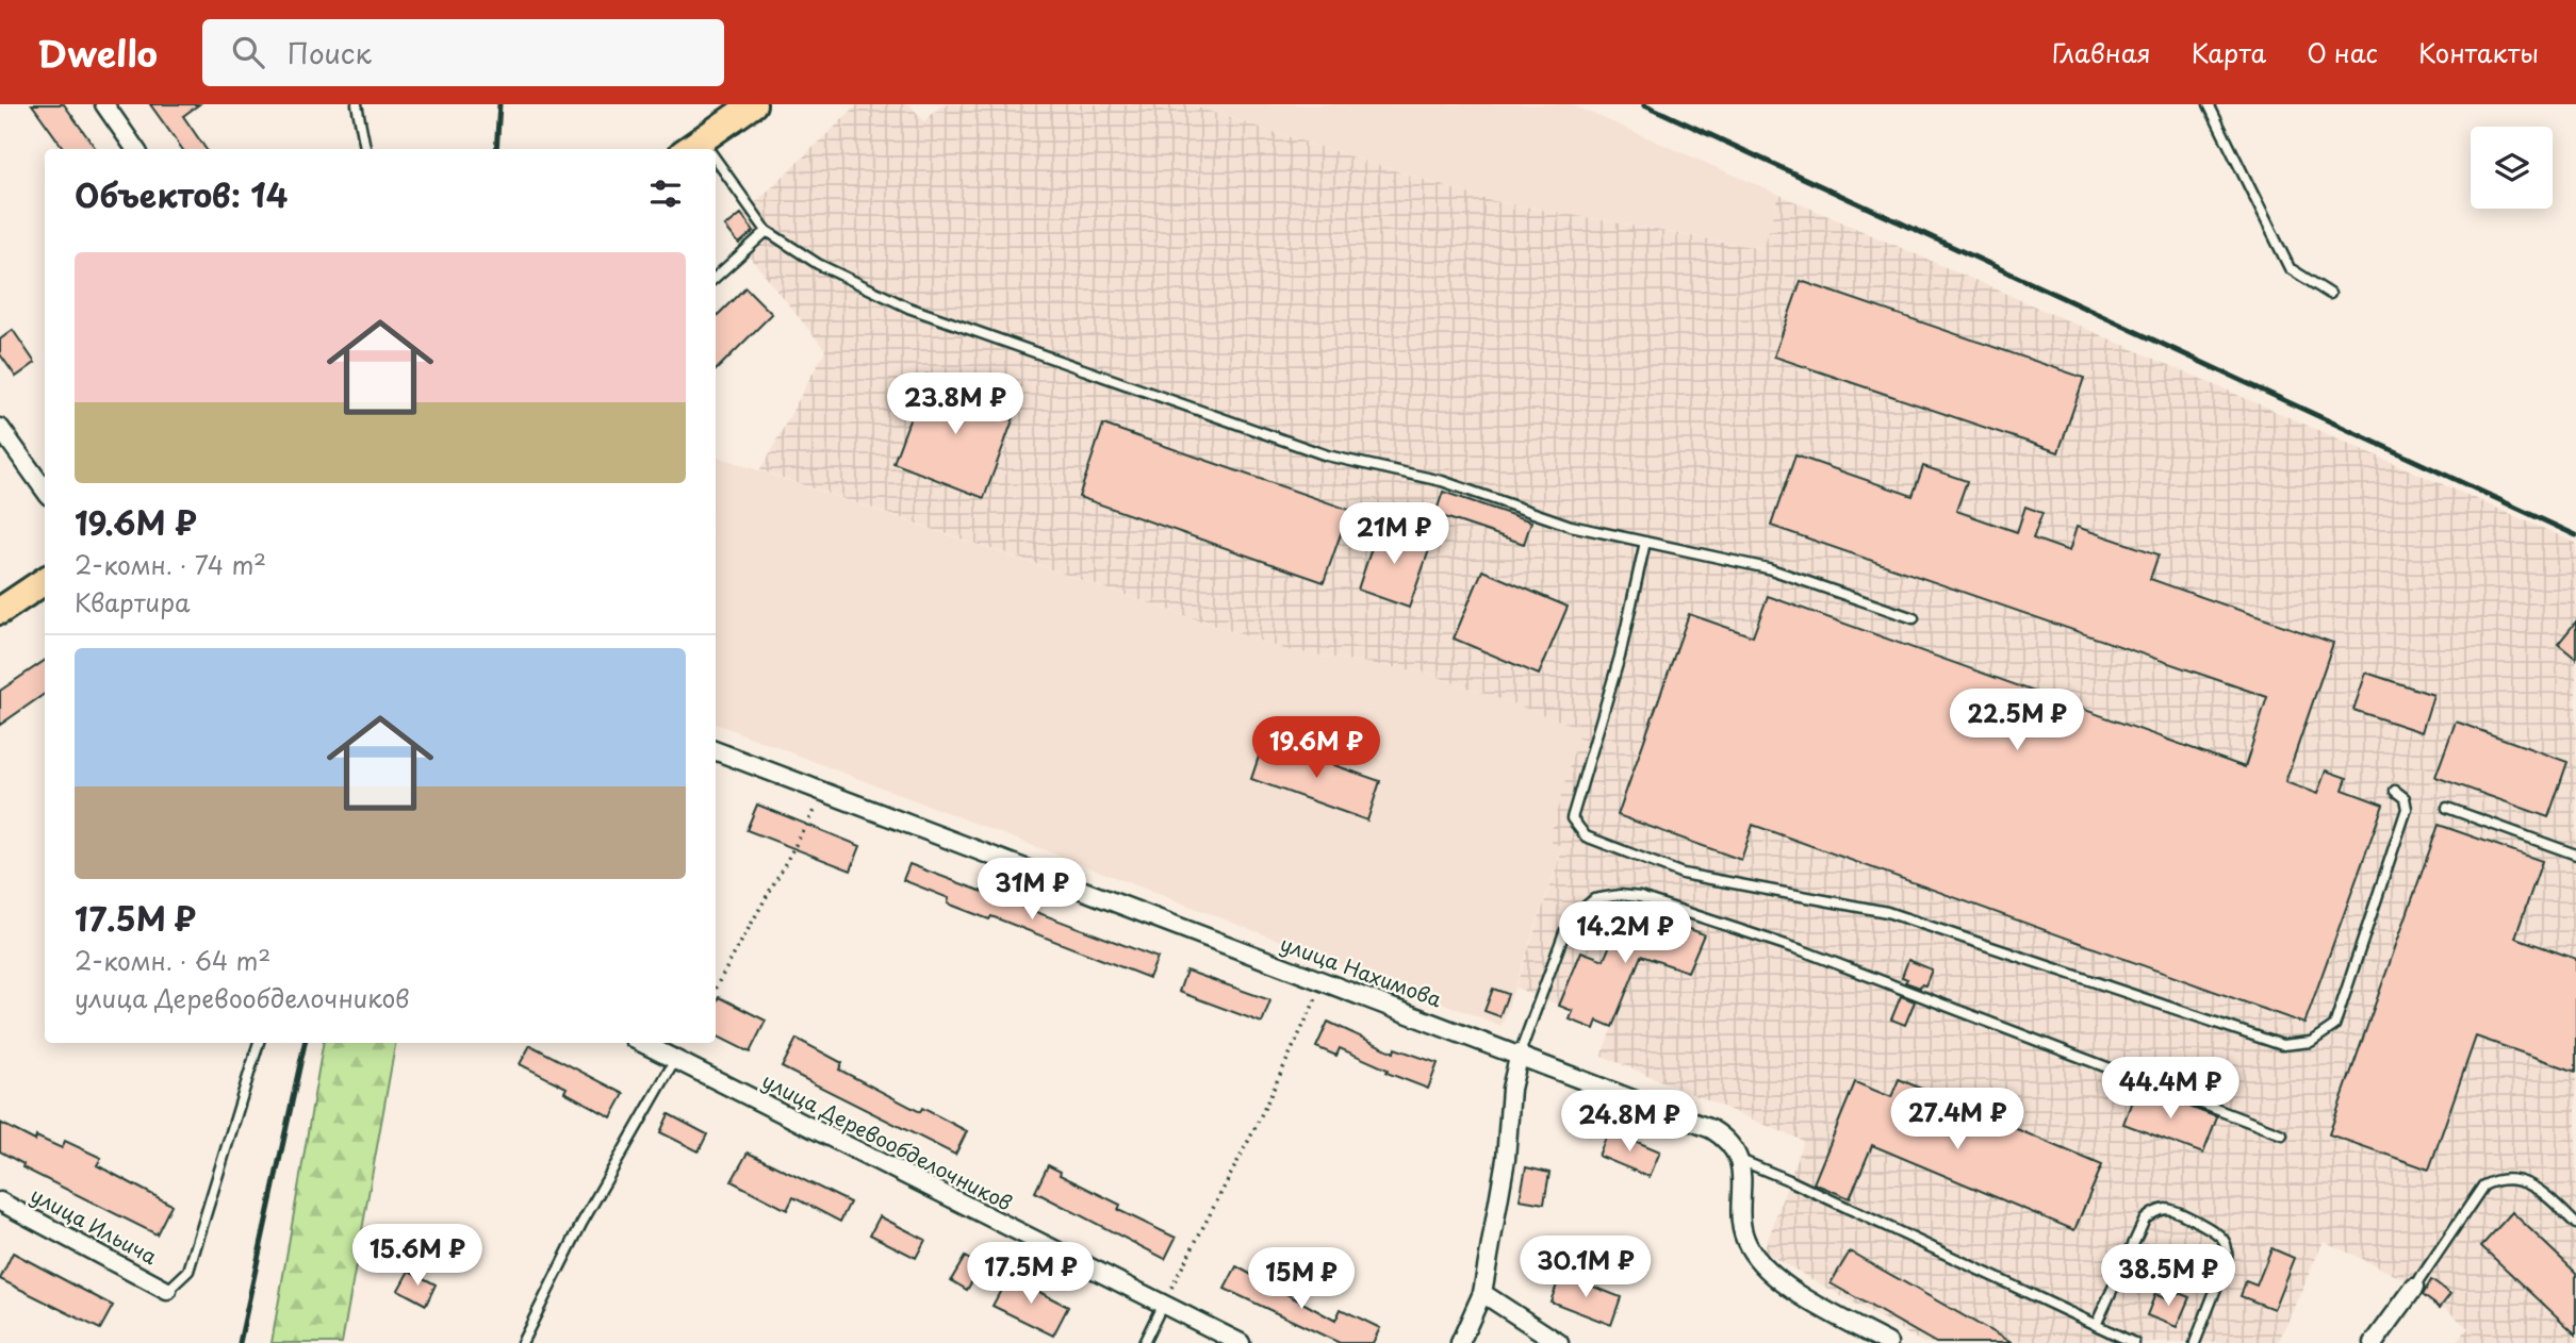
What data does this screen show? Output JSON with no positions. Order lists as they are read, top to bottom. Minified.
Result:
{"streets":{"street":["улица Нахимова","улица Деревообделочников","улица Ильича"]},"page":{"header":"Dwello","search":"Поиск","nav":["Главная","Карта","О нас","Контакты"],"heading":"Объектов: 14","list":[{"name":"19.6M ₽","note":"2-комн. · 74 m² · Квартира"},{"name":"17.5M ₽","note":"2-комн. · 64 m² · улица Деревообделочников"}],"price":["23.8M ₽","21M ₽","22.5M ₽","19.6M ₽","31M ₽","14.2M ₽","44.4M ₽","27.4M ₽","24.8M ₽","15.6M ₽","30.1M ₽","17.5M ₽","38.5M ₽","15M ₽"]}}
